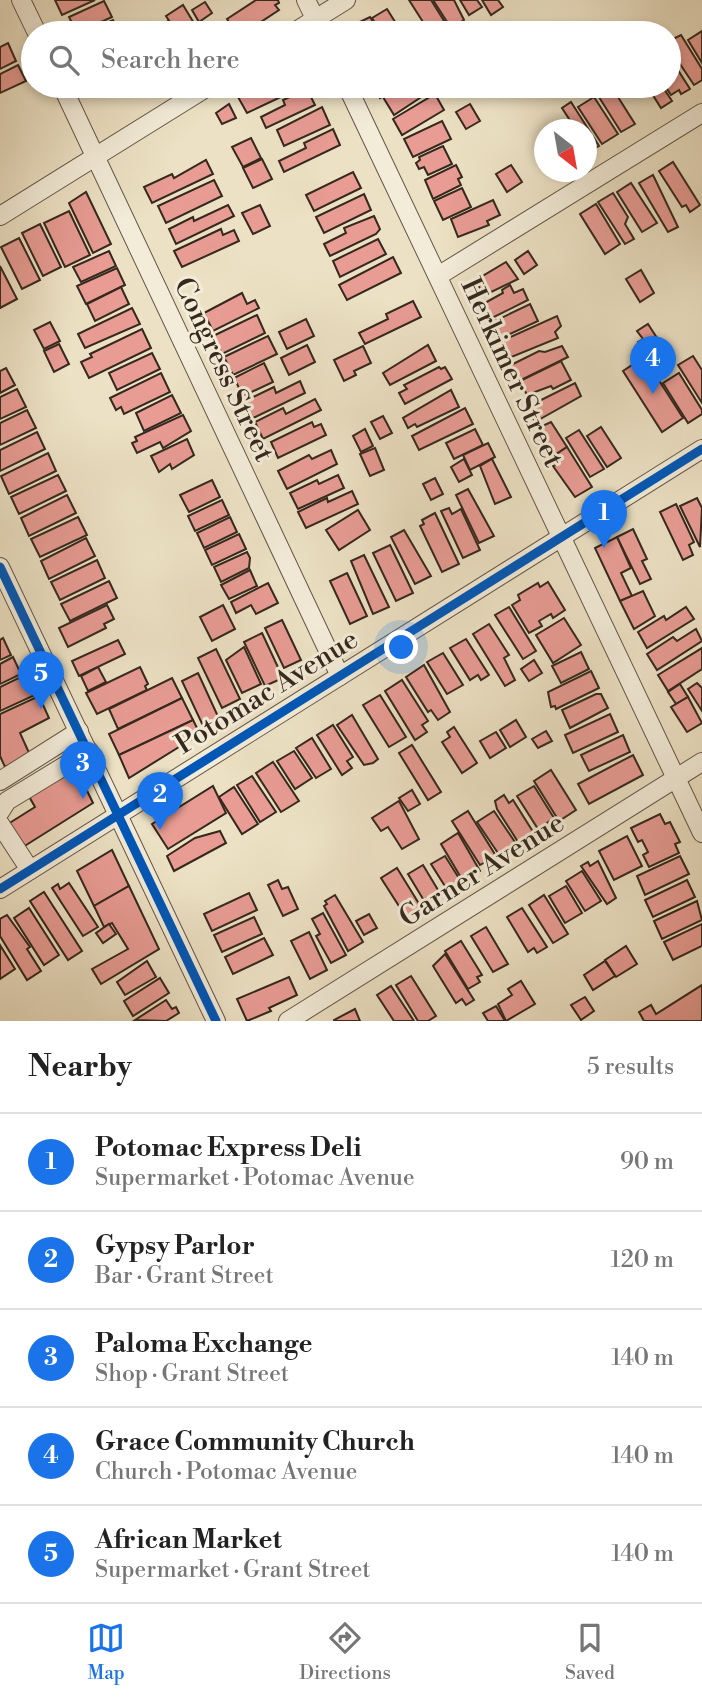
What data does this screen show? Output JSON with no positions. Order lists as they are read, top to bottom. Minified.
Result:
{"streets":{"street":["Congress Street","Herkimer Street","Potomac Avenue","Garner Avenue"]},"crossings":[["Congress Street","Potomac Avenue"],["Herkimer Street","Potomac Avenue"],["Herkimer Street","Garner Avenue"]],"north":"bottom right","page":{"search":"Search here","pins":["4","1","5","3","2"],"heading":["Nearby","5 results"],"list":[{"mark":"1","name":"Potomac Express Deli","note":"Supermarket · Potomac Avenue","value":"90 m"},{"mark":"2","name":"Gypsy Parlor","note":"Bar · Grant Street","value":"120 m"},{"mark":"3","name":"Paloma Exchange","note":"Shop · Grant Street","value":"140 m"},{"mark":"4","name":"Grace Community Church","note":"Church · Potomac Avenue","value":"140 m"},{"mark":"5","name":"African Market","note":"Supermarket · Grant Street","value":"140 m"}],"nav":["Map","Directions","Saved"]}}
